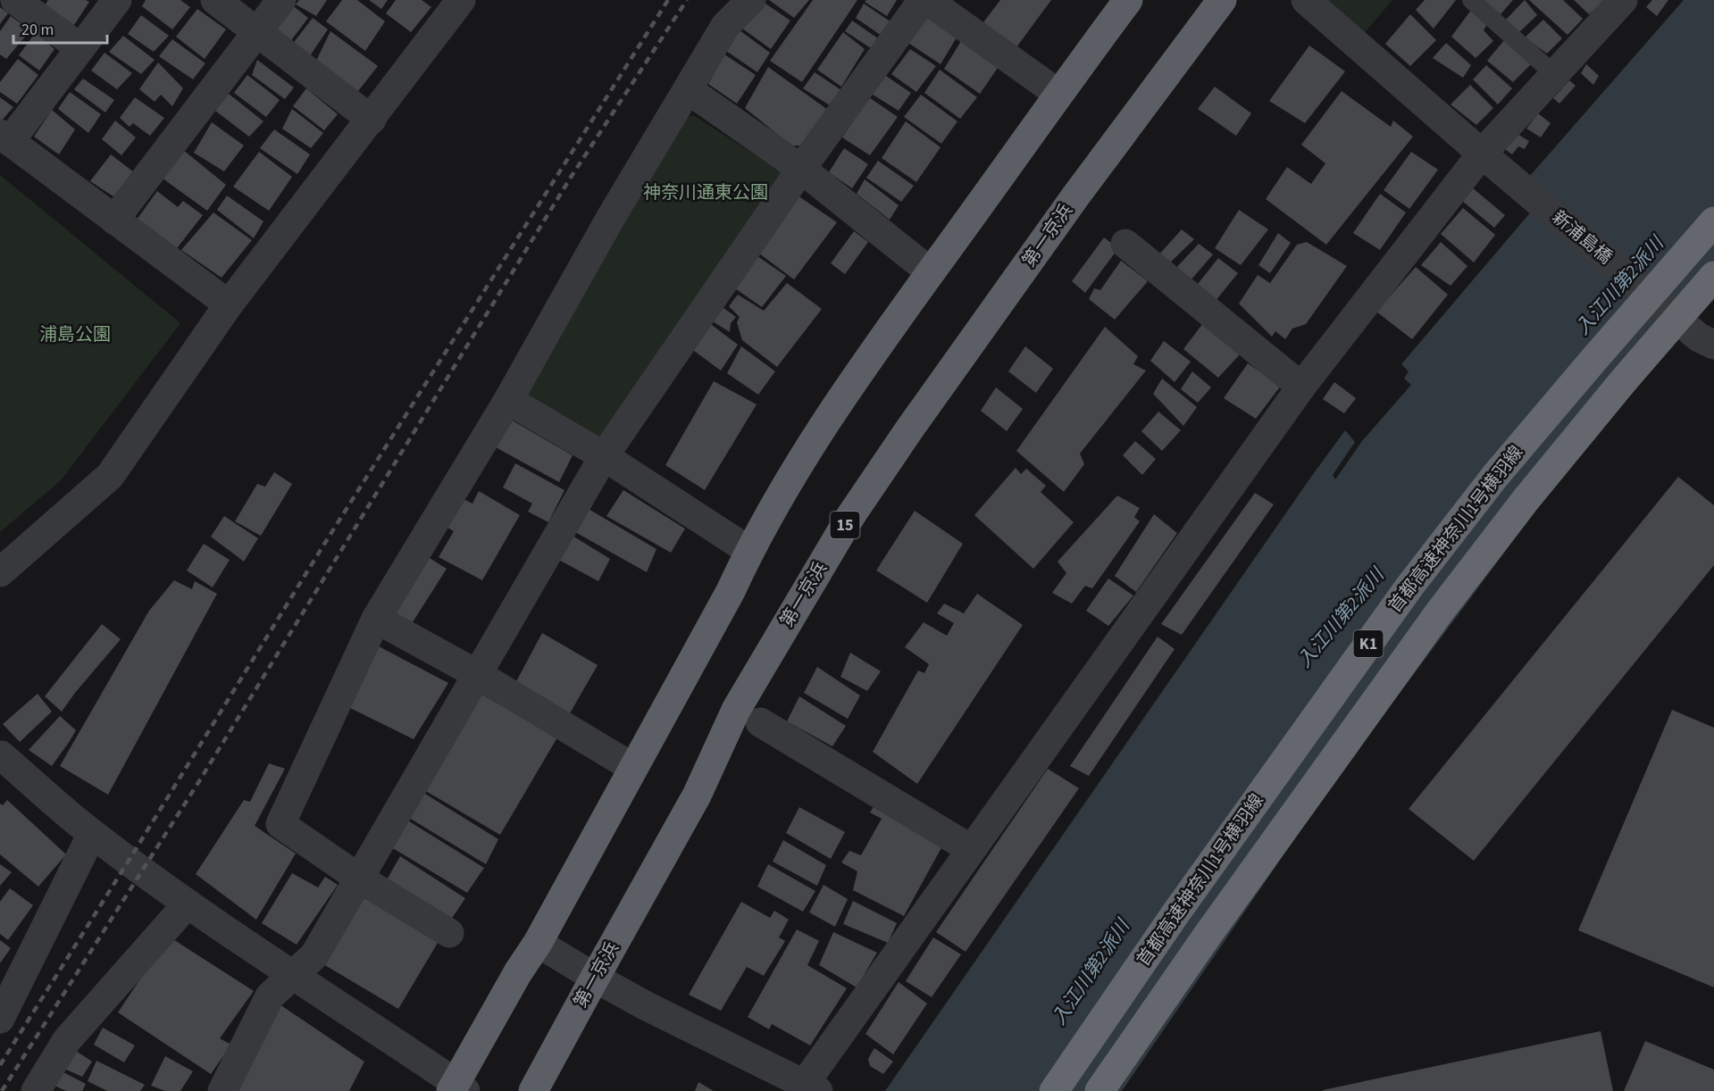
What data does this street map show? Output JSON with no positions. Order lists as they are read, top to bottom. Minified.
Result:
{"streets":{"highway":["第一京浜","15","首都高速神奈川1号横羽線","K1"],"street":["新浦島橋"]},"water":["入江川第2派川"],"parks":["神奈川通東公園","浦島公園"],"scale_bar":"20 m"}
